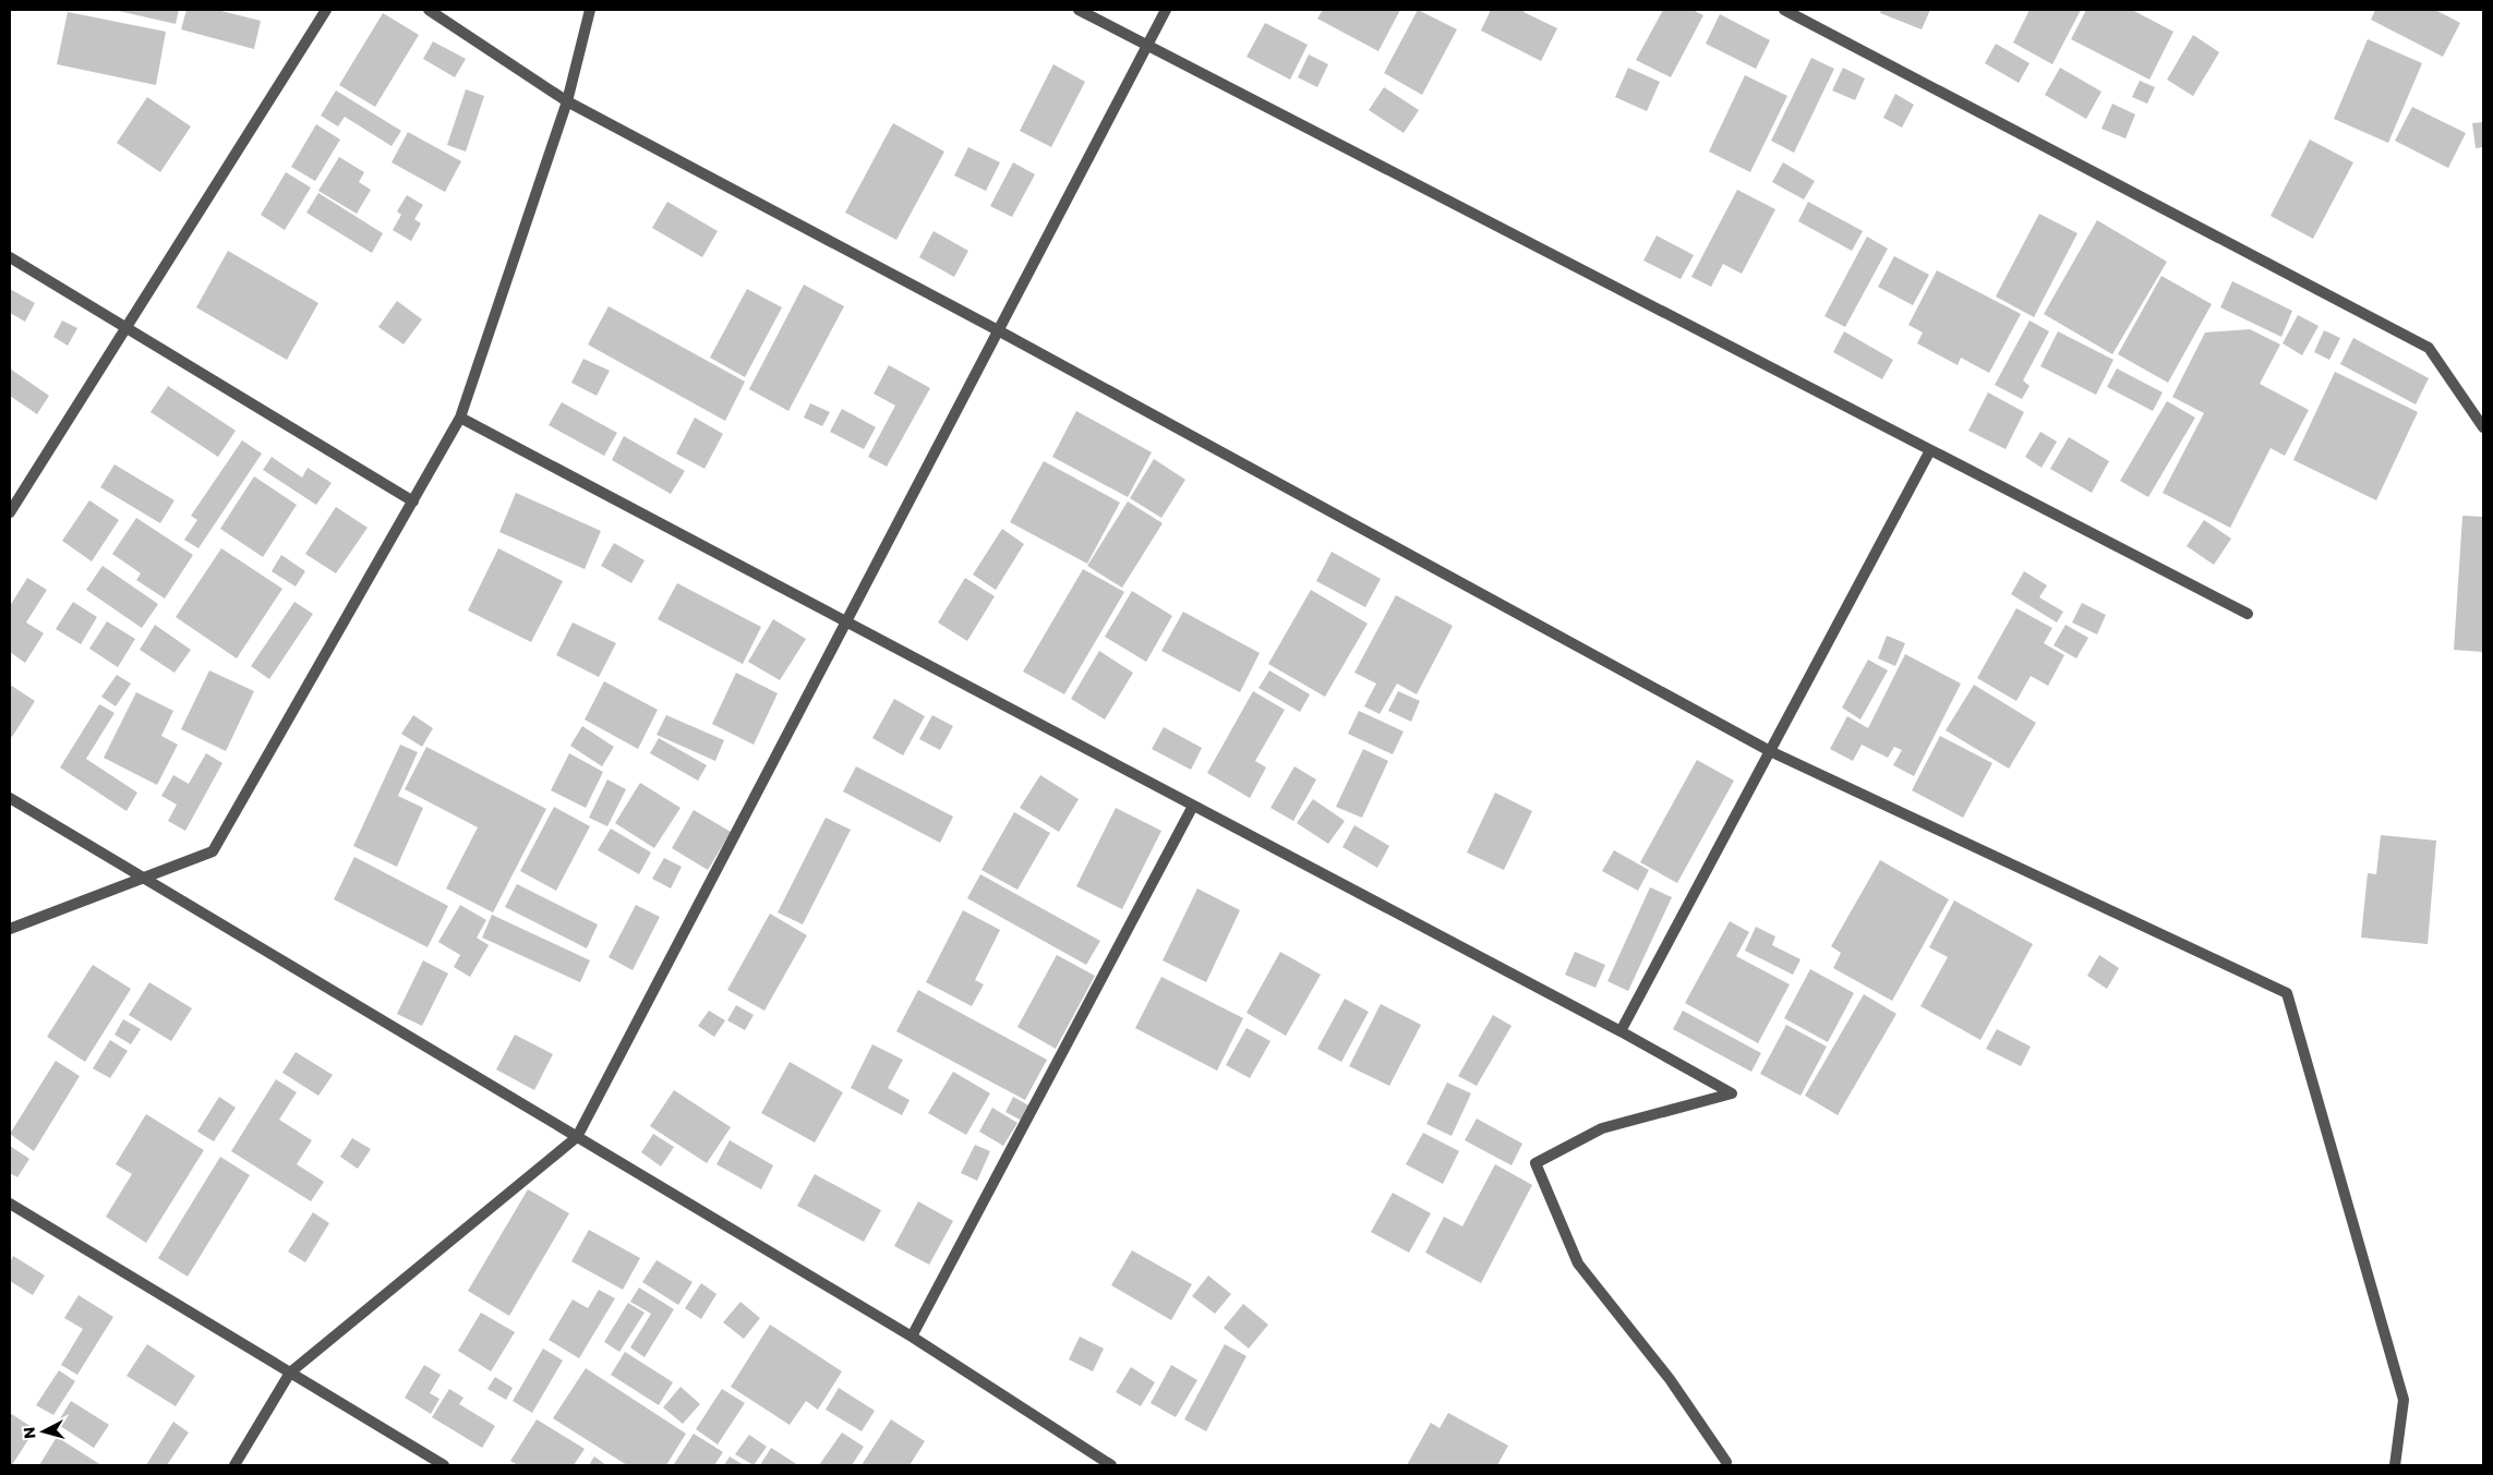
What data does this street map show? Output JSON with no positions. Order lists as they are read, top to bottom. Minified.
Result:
{"north":"left"}
